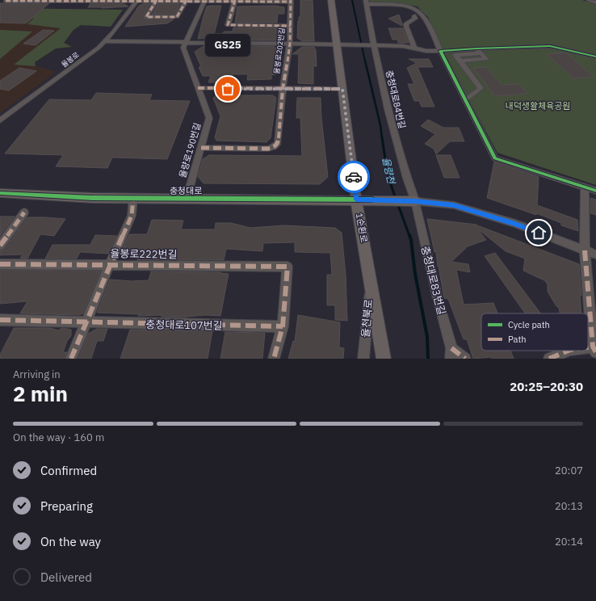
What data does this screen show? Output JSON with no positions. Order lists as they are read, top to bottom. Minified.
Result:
{"streets":{"main road":["충청대로","1순환로"],"street":["율봉로202번길","율봉로","충청대로84번길","율량로190번길","율봉로222번길","충청대로83번길","율천북로","충청대로107번길"]},"crossings":[["율봉로202번길","율량로190번길"],["충청대로84번길","충청대로"],["충청대로84번길","충청대로83번길"],["율량로190번길","충청대로"],["충청대로","1순환로"],["충청대로","충청대로83번길"],["1순환로","율천북로"],["율봉로222번길","충청대로107번길"]],"water":["율량천"],"parks":["내덕생활체육공원"],"places":["GS25"],"legend":["Cycle path","Path"],"page":{"bubble":"GS25","heading":["2 min","Arriving in","20:25–20:30"],"bar":"On the way · 160 m","list":[["Confirmed","20:07"],["Preparing","20:13"],["On the way","20:14"],"Delivered"]}}
